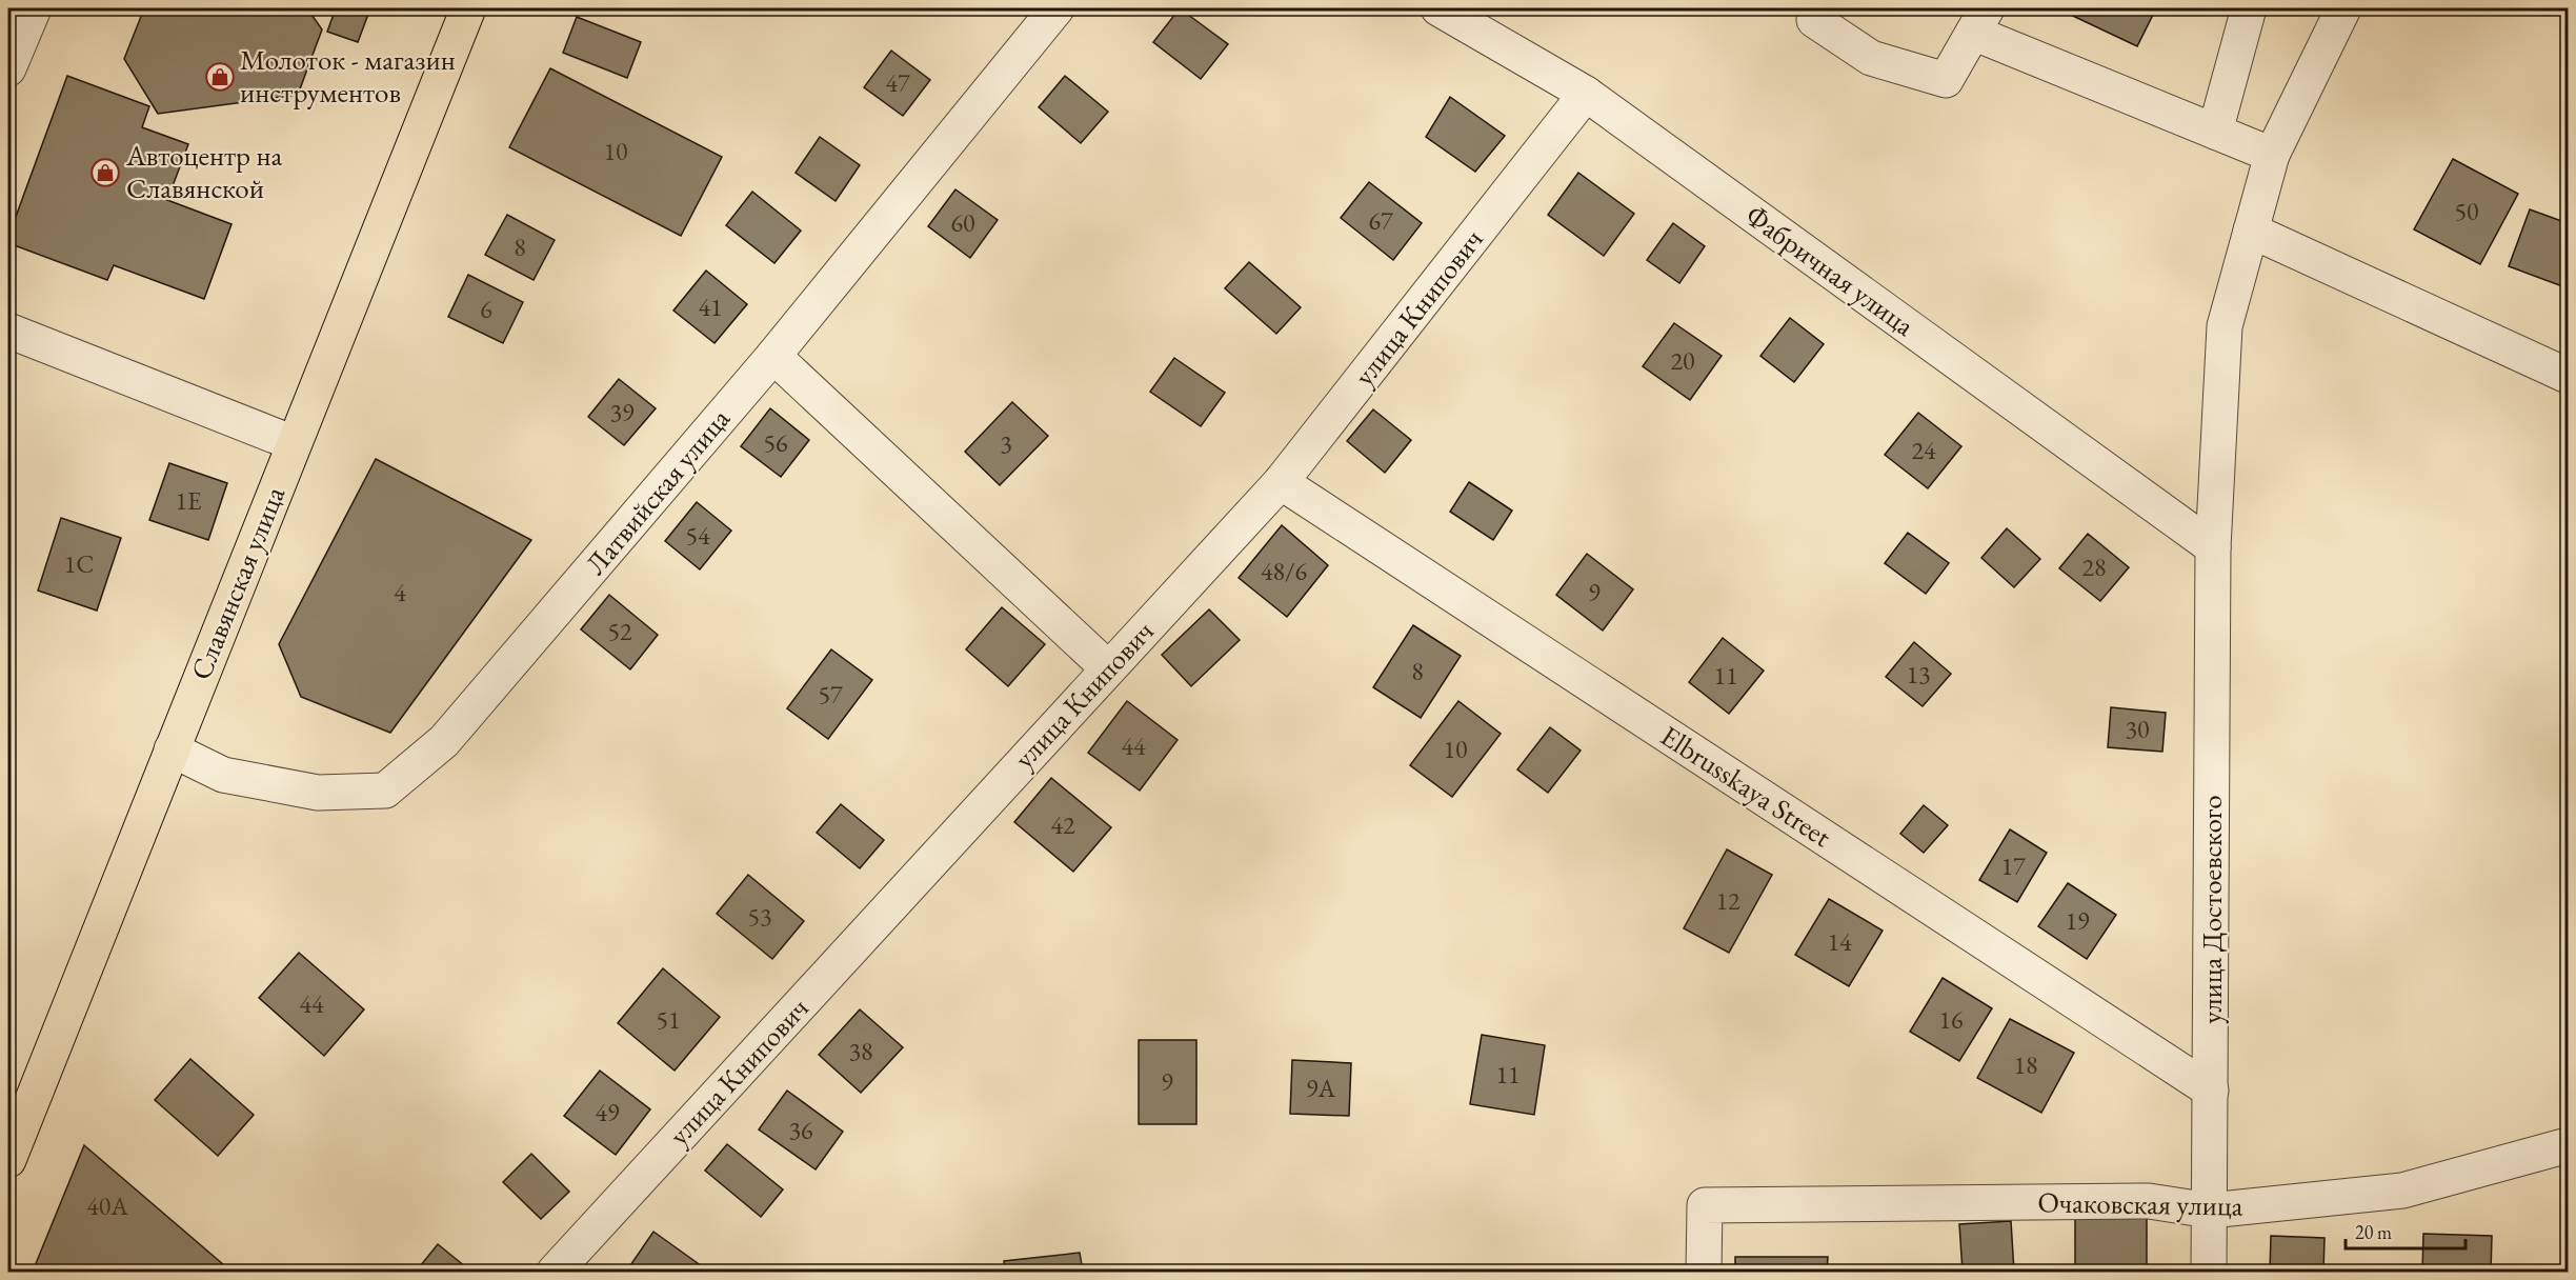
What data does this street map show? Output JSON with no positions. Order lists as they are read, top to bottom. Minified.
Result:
{"streets":{"main road":["Славянская улица"],"street":["Фабричная улица","улица Книпович","Латвийская улица","Elbrusskaya Street","улица Достоевского","Очаковская улица"]},"crossings":[["Фабричная улица","улица Книпович"],["Фабричная улица","улица Достоевского"],["улица Книпович","Elbrusskaya Street"],["Латвийская улица","Славянская улица"],["Elbrusskaya Street","улица Достоевского"],["улица Достоевского","Очаковская улица"]],"places":{"shop":["Молоток - магазин инструментов","Автоцентр на Славянской"]},"house_numbers":["47","10","50","67","60","8","41","6","20","39","56","3","24","1Е","54","1С","28","48/6","4","9","52","8","13","11","57","30","44","10","42","17","12","53","19","14","44","51","16","38","18","11","9","9А","49","36","40А"],"scale_bar":"20 m"}
